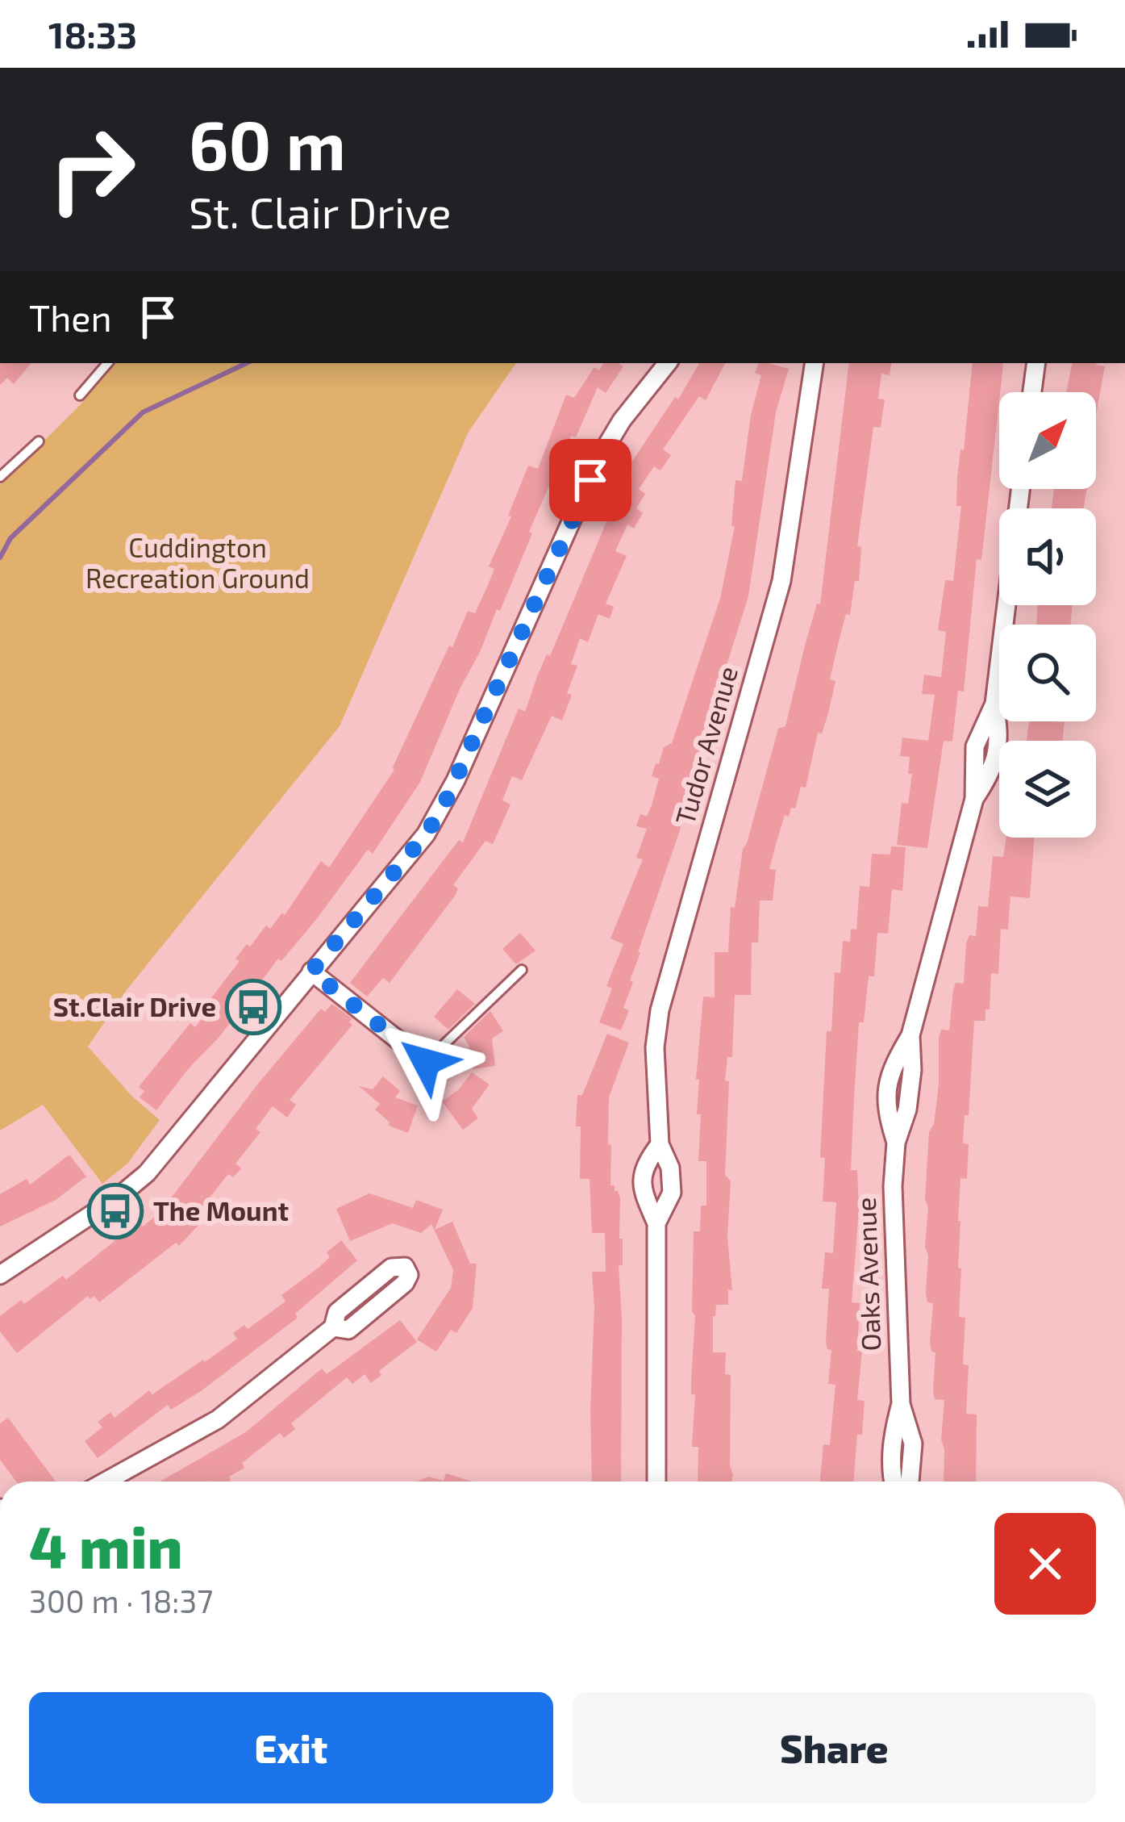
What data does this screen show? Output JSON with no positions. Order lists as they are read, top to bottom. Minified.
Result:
{"streets":{"street":["Tudor Avenue","Oaks Avenue"]},"parks":["Cuddington Recreation Ground"],"places":{"bus stop":["St.Clair Drive","The Mount"]},"north":"top right","page":{"status":"18:33","turn":["60 m","St. Clair Drive"],"then":"Then","heading":["4 min","300 m · 18:37"],"buttons":["Exit","Share"]}}
